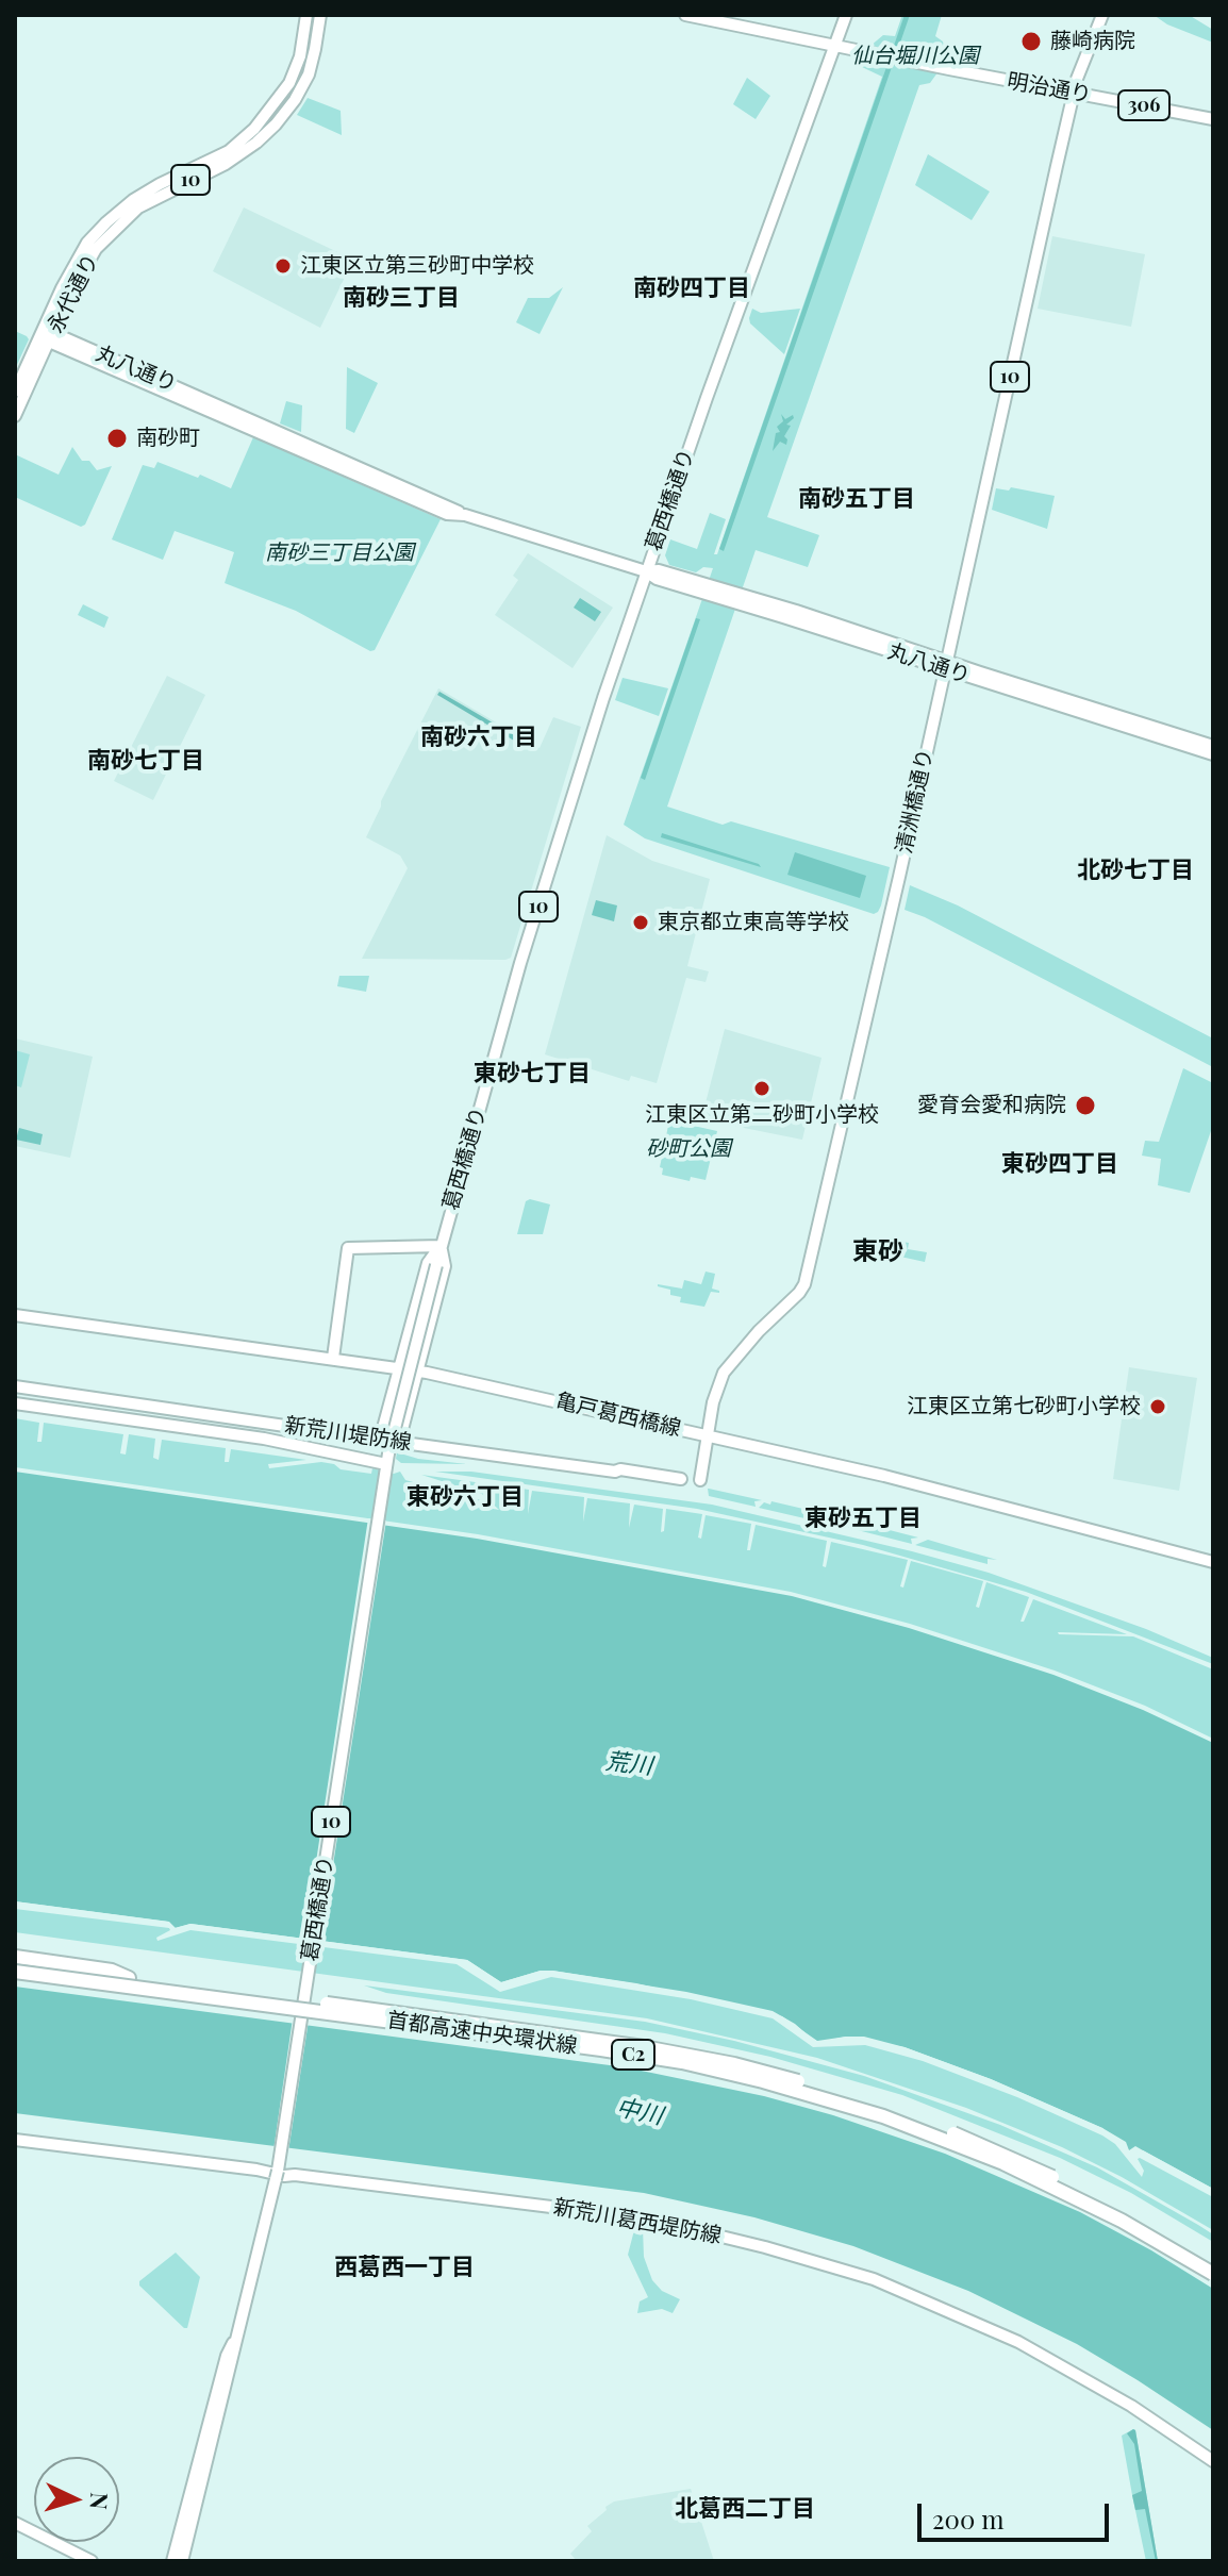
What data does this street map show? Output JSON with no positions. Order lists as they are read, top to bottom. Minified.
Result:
{"streets":{"highway":["首都高速中央環状線","C2"],"main road":["明治通り","306","10","永代通り","丸八通り","葛西橋通り","清洲橋通り","亀戸葛西橋線","新荒川堤防線","新荒川葛西堤防線"]},"crossings":[["明治通り","葛西橋通り"],["明治通り","清洲橋通り"],["10","葛西橋通り"],["10","亀戸葛西橋線"],["10","新荒川堤防線"],["永代通り","丸八通り"],["丸八通り","葛西橋通り"],["丸八通り","清洲橋通り"],["葛西橋通り","新荒川堤防線"],["清洲橋通り","亀戸葛西橋線"]],"districts":["南砂四丁目","南砂三丁目","南砂五丁目","南砂六丁目","南砂七丁目","北砂七丁目","東砂七丁目","東砂四丁目","東砂","東砂六丁目","東砂五丁目","西葛西一丁目","北葛西二丁目"],"water":["荒川","中川"],"parks":["仙台堀川公園","南砂三丁目公園","砂町公園"],"places":["藤崎病院","江東区立第三砂町中学校","南砂町","東京都立東高等学校","江東区立第二砂町小学校","愛育会愛和病院","江東区立第七砂町小学校"],"scale_bar":"200 m","north":"right"}
